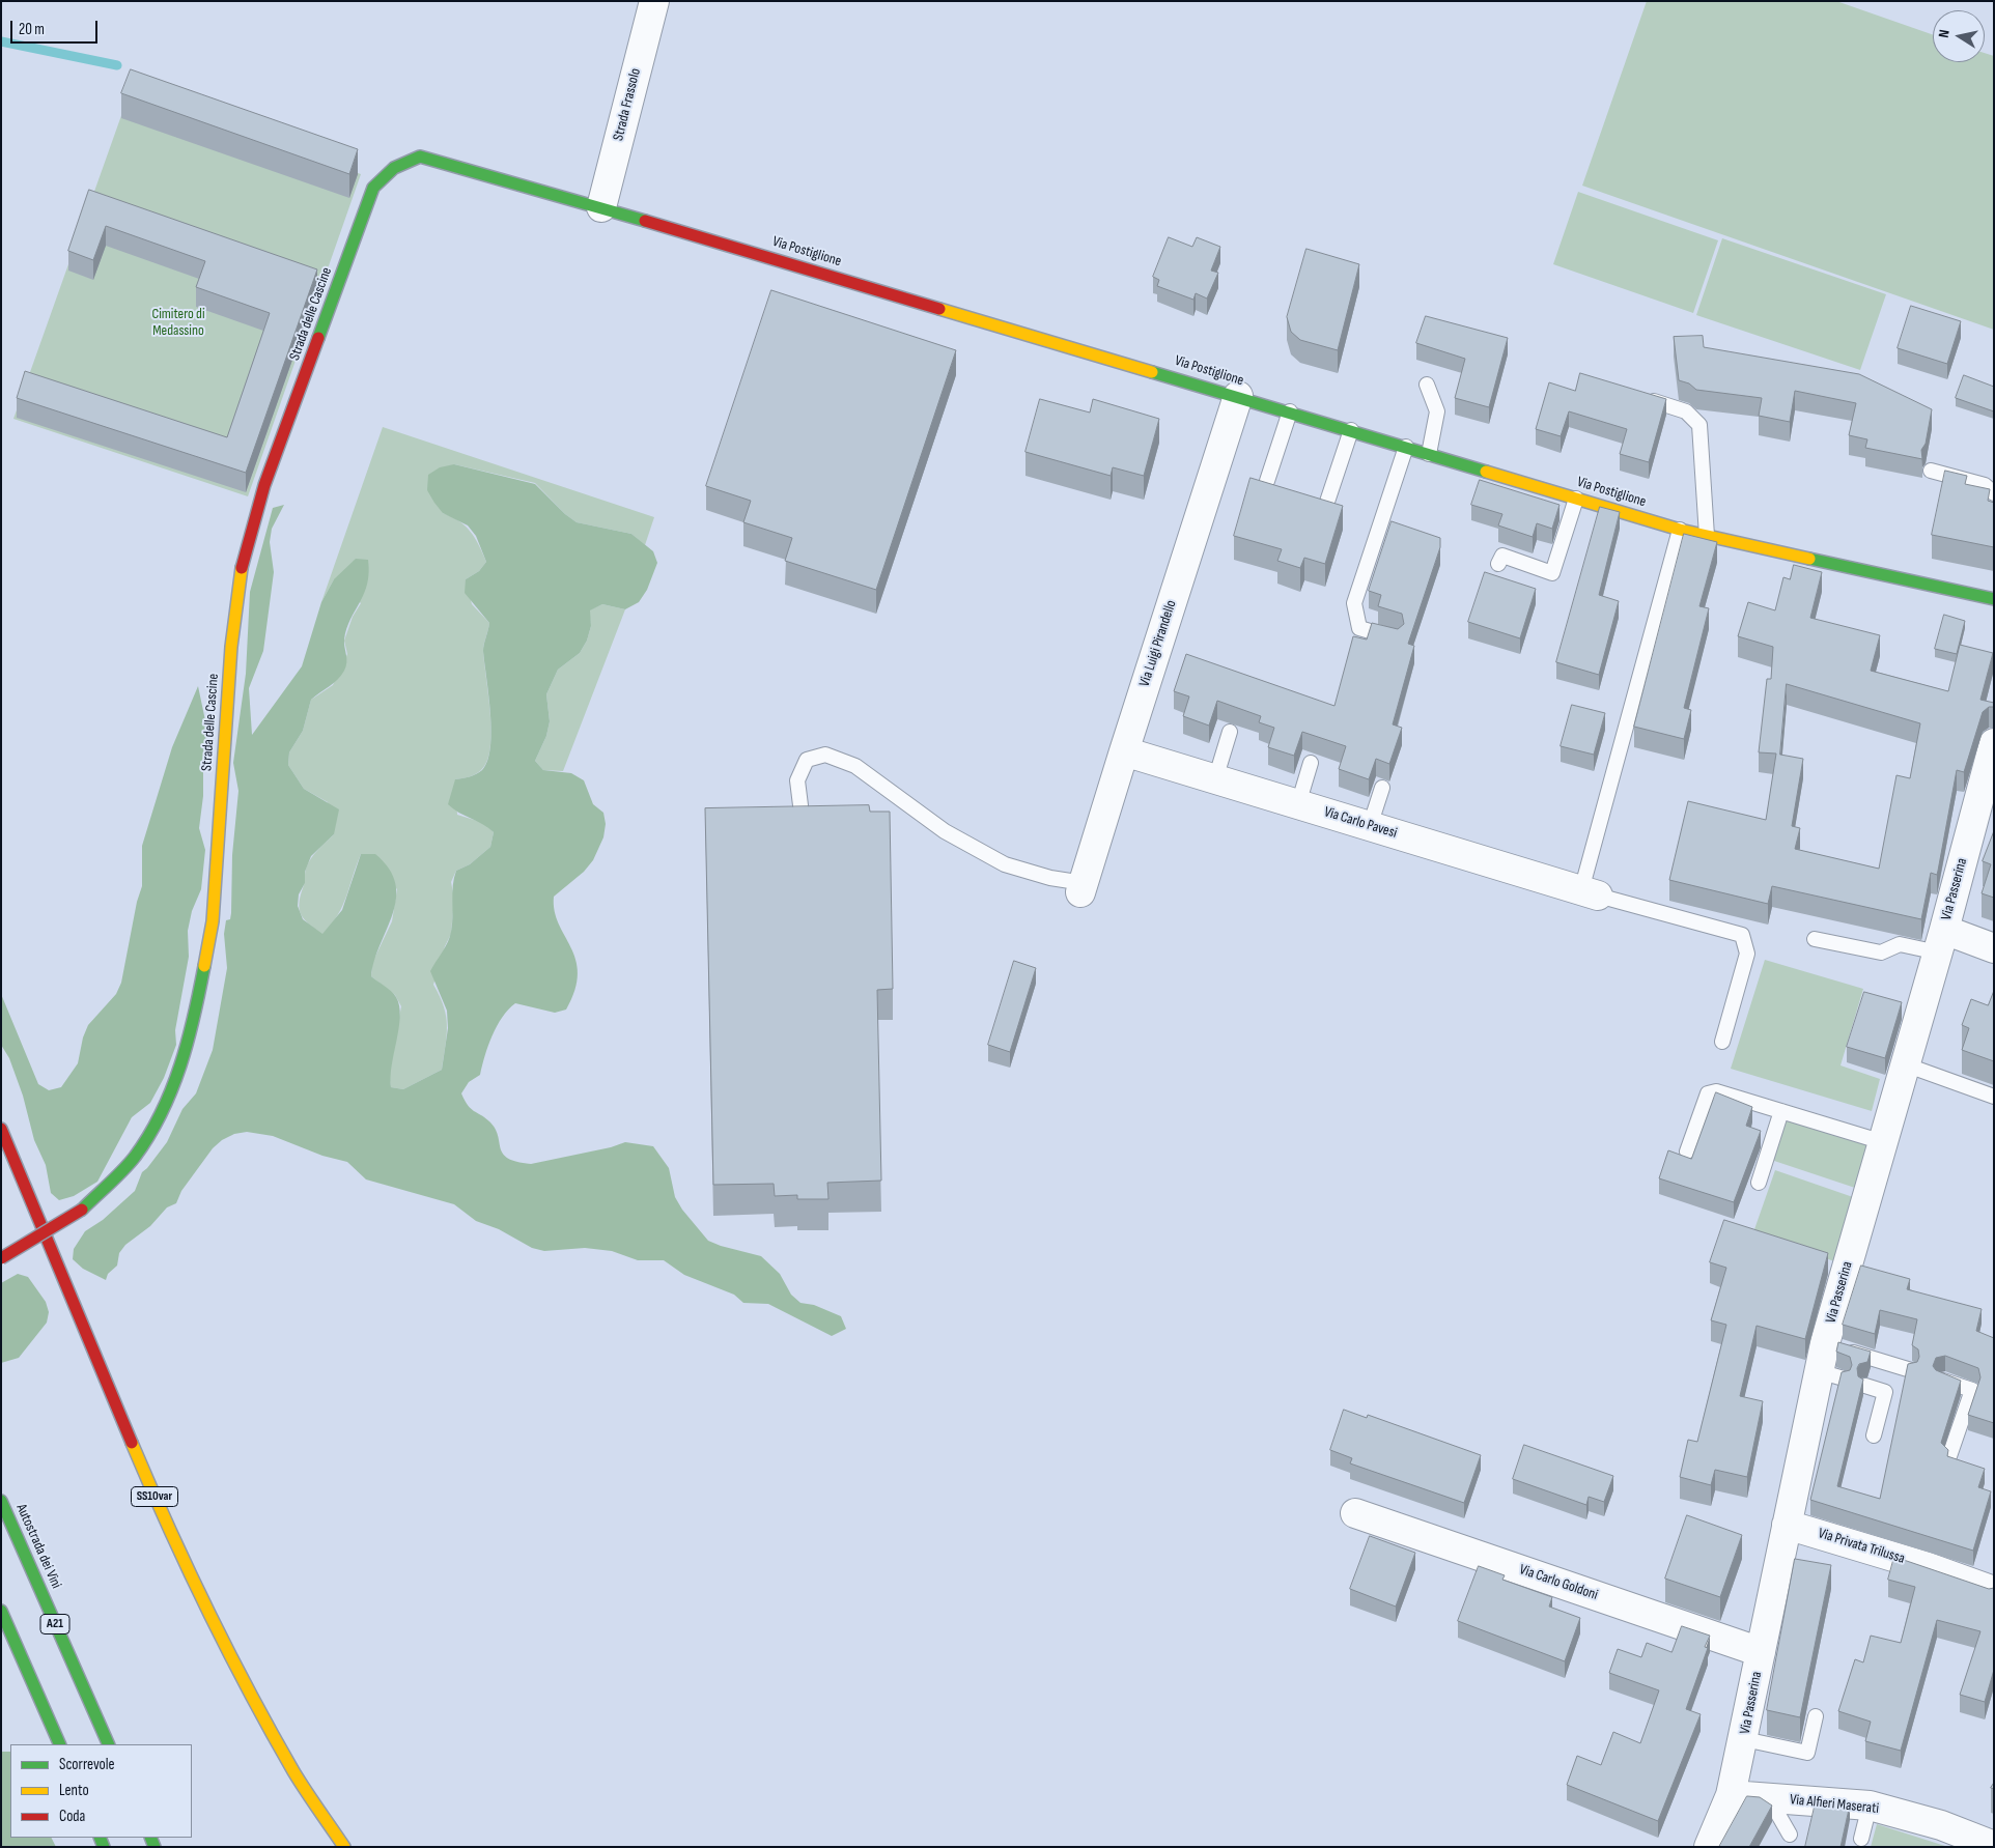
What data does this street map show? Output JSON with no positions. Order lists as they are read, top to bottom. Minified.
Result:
{"streets":{"main road":["Via Postiglione","Strada delle Cascine","SS10var","Autostrada dei Vini","A21"],"street":["Strada Frassolo","Via Luigi Pirandello","Via Carlo Pavesi","Via Passerina","Via Privata Trilussa","Via Carlo Goldoni","Via Alfieri Maserati"]},"crossings":[["Strada Frassolo","Via Postiglione"],["Via Postiglione","Strada delle Cascine"],["Via Postiglione","Via Luigi Pirandello"],["Via Luigi Pirandello","Via Carlo Pavesi"],["Via Passerina","Via Privata Trilussa"],["Via Passerina","Via Carlo Goldoni"],["Via Passerina","Via Alfieri Maserati"]],"parks":["Cimitero di Medassino"],"legend":["Scorrevole","Lento","Coda"],"scale_bar":"20 m","north":"left"}
